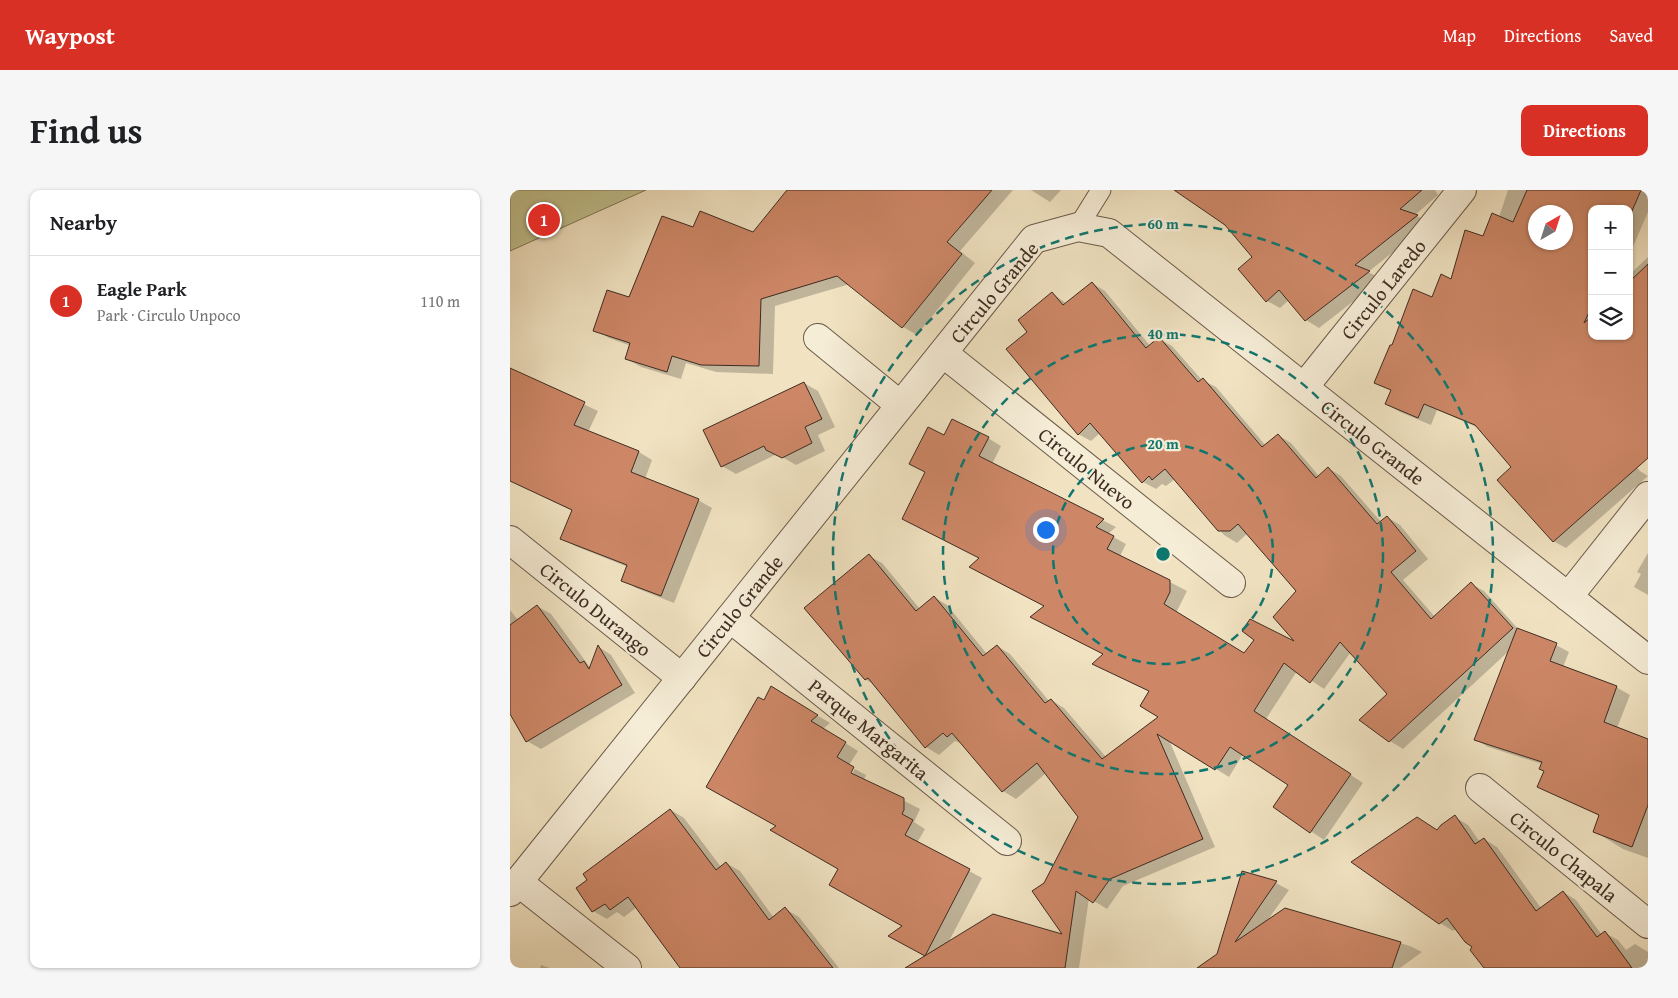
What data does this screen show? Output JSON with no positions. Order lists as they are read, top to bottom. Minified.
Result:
{"streets":{"street":["Circulo Laredo","Circulo Grande","Circulo Nuevo","Circulo Durango","Parque Margarita","Circulo Chapala"]},"crossings":[["Circulo Laredo","Circulo Grande"],["Circulo Grande","Circulo Nuevo"],["Circulo Grande","Circulo Durango"],["Circulo Grande","Parque Margarita"]],"north":"top right","page":{"header":"Waypost","nav":["Map","Directions","Saved"],"title":"Find us","buttons":"Directions","heading":"Nearby","pins":"1","map_buttons":["+","−"],"list":[{"mark":"1","name":"Eagle Park","note":"Park · Circulo Unpoco","value":"110 m"}]},"rings":["60 m","40 m","20 m"]}
